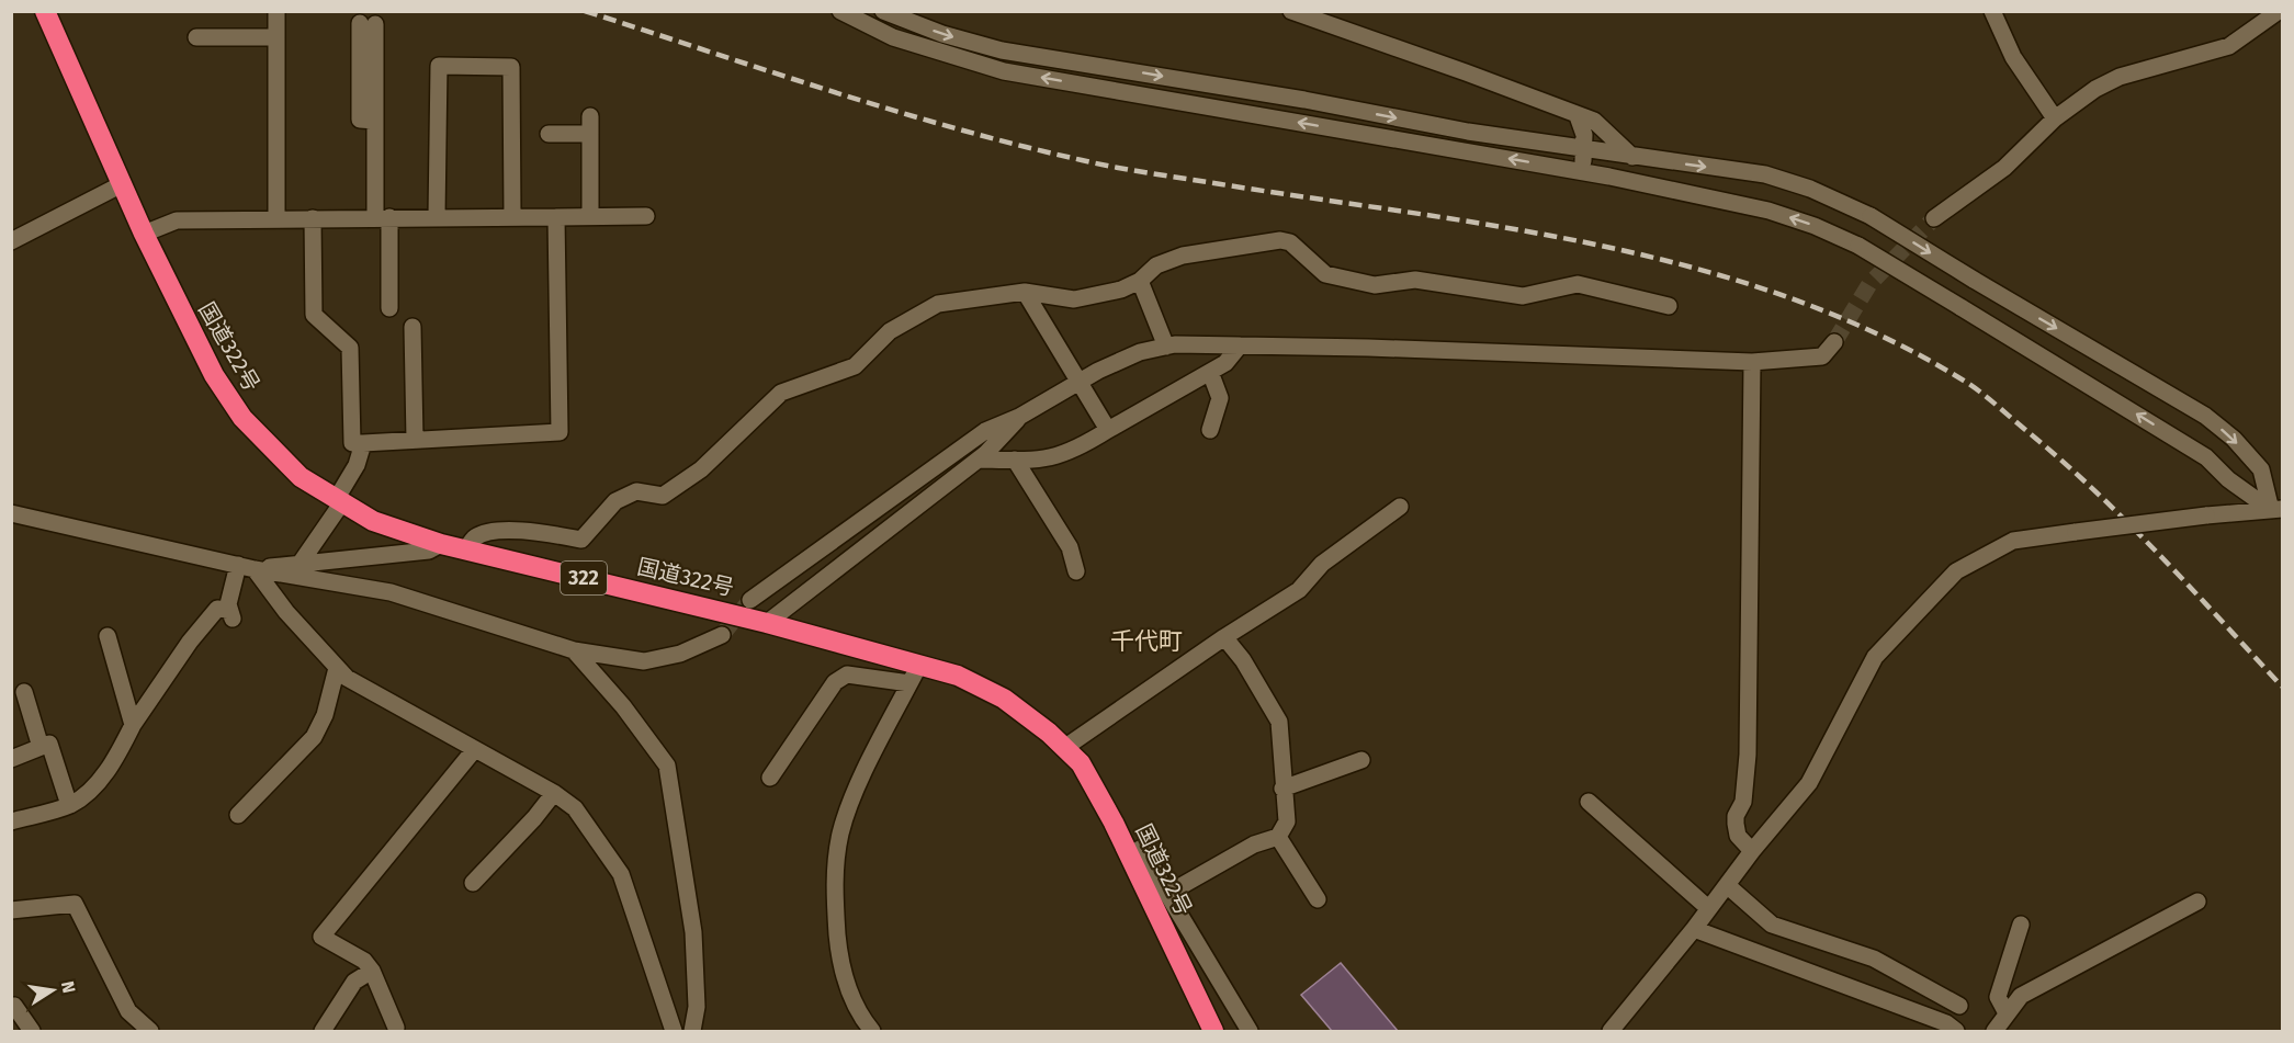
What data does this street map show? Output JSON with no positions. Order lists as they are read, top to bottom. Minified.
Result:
{"streets":{"highway":["国道322号","322"]},"districts":["千代町"],"north":"right"}
